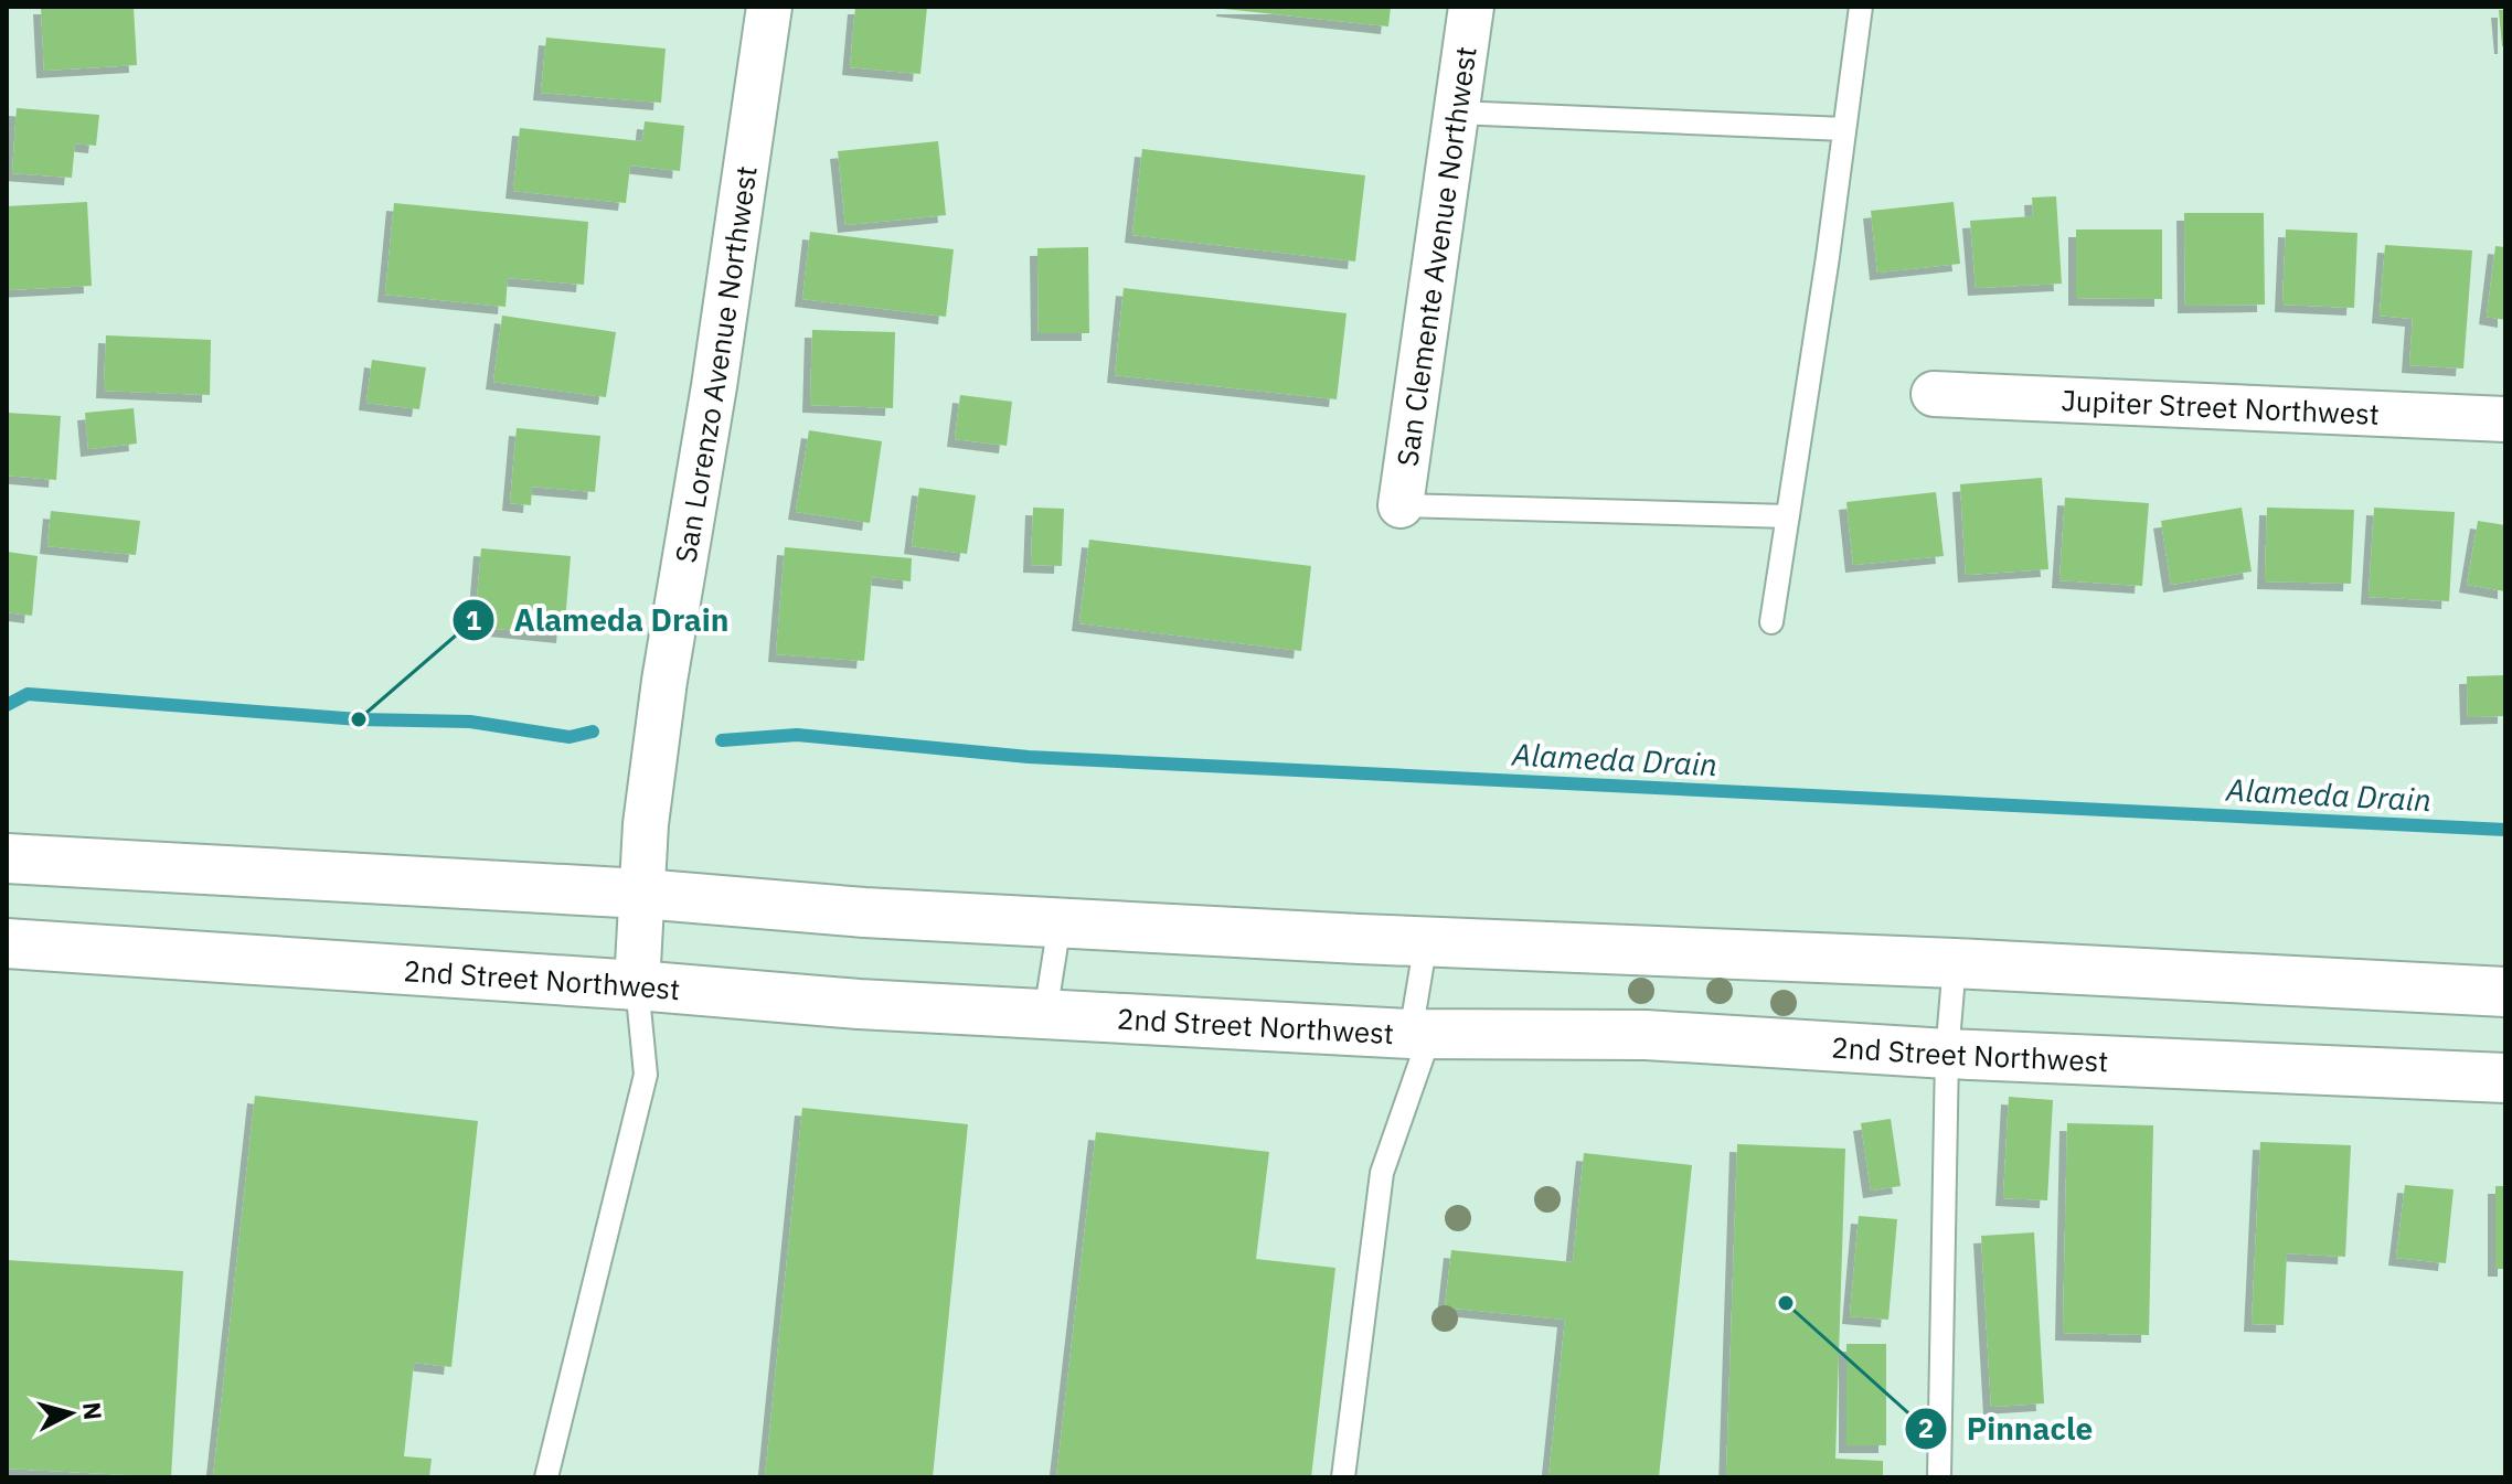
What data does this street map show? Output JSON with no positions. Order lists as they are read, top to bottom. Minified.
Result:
{"streets":{"main road":["2nd Street Northwest"],"street":["San Clemente Avenue Northwest","San Lorenzo Avenue Northwest","Jupiter Street Northwest"]},"crossings":[["San Lorenzo Avenue Northwest","2nd Street Northwest"]],"water":["Alameda Drain"],"places":["Alameda Drain","Pinnacle"],"north":"right"}
